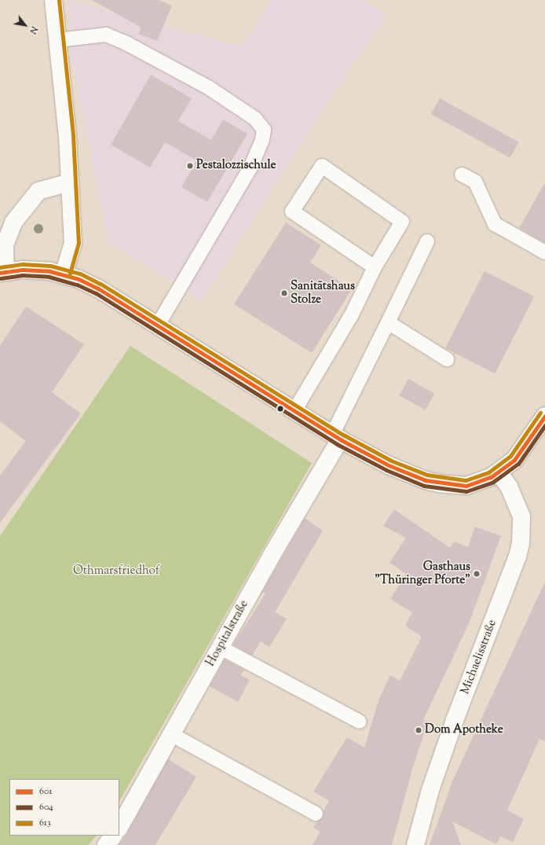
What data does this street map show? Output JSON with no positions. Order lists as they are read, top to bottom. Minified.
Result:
{"streets":{"street":["Hospitalstraße","Michaelisstraße"]},"parks":["Othmarsfriedhof"],"places":["Pestalozzischule","Sanitätshaus Stolze","Gasthaus \"Thüringer Pforte\"","Dom Apotheke"],"lines":["transit line 613","transit line 601","transit line 604"],"legend":["601","604","613"],"north":"bottom right"}
